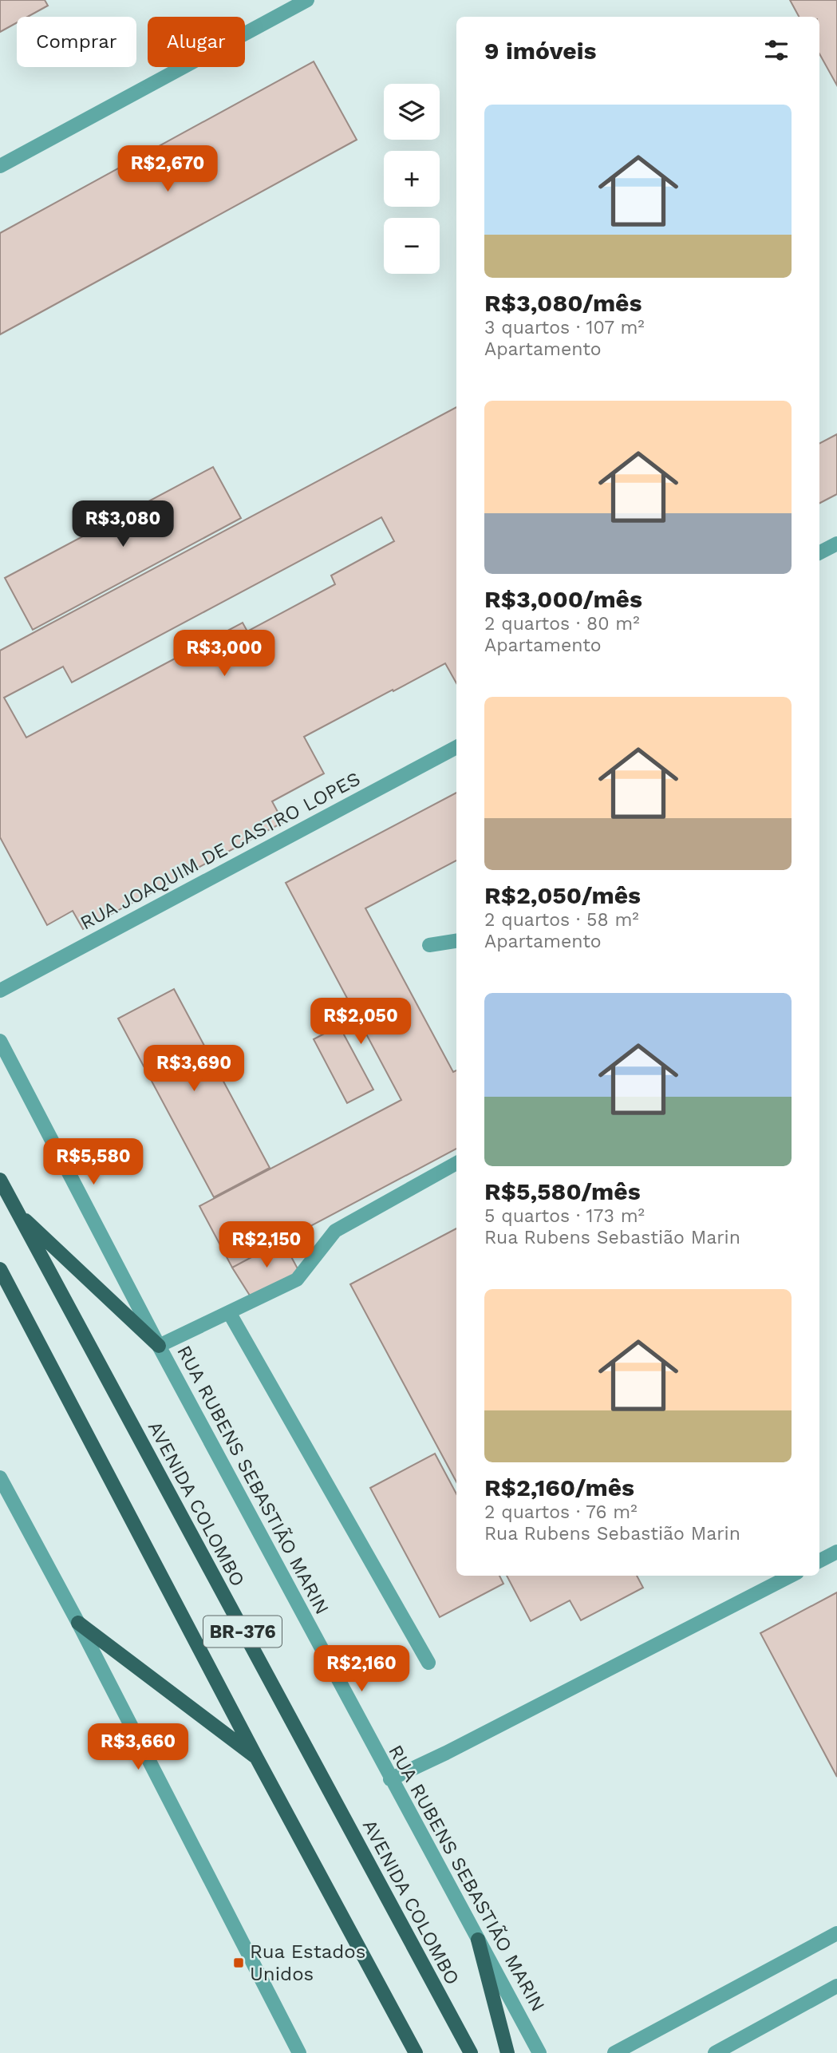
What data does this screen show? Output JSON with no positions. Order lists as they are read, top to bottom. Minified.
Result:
{"streets":{"main road":["AVENIDA COLOMBO","BR-376"],"street":["RUA JOAQUIM DE CASTRO LOPES","RUA RUBENS SEBASTIÃO MARIN"]},"places":{"transit":["Rua Estados Unidos"]},"page":{"chip":["Comprar","Alugar"],"heading":"9 imóveis","map_buttons":["+","−"],"list":[{"name":"R$3,080/mês","note":"3 quartos · 107 m² · Apartamento"},{"name":"R$3,000/mês","note":"2 quartos · 80 m² · Apartamento"},{"name":"R$2,050/mês","note":"2 quartos · 58 m² · Apartamento"},{"name":"R$5,580/mês","note":"5 quartos · 173 m² · Rua Rubens Sebastião Marin"},{"name":"R$2,160/mês","note":"2 quartos · 76 m² · Rua Rubens Sebastião Marin"}],"price":["R$2,670","R$3,080","R$3,000","R$2,050","R$3,690","R$5,580","R$2,150","R$2,160","R$3,660"]}}
